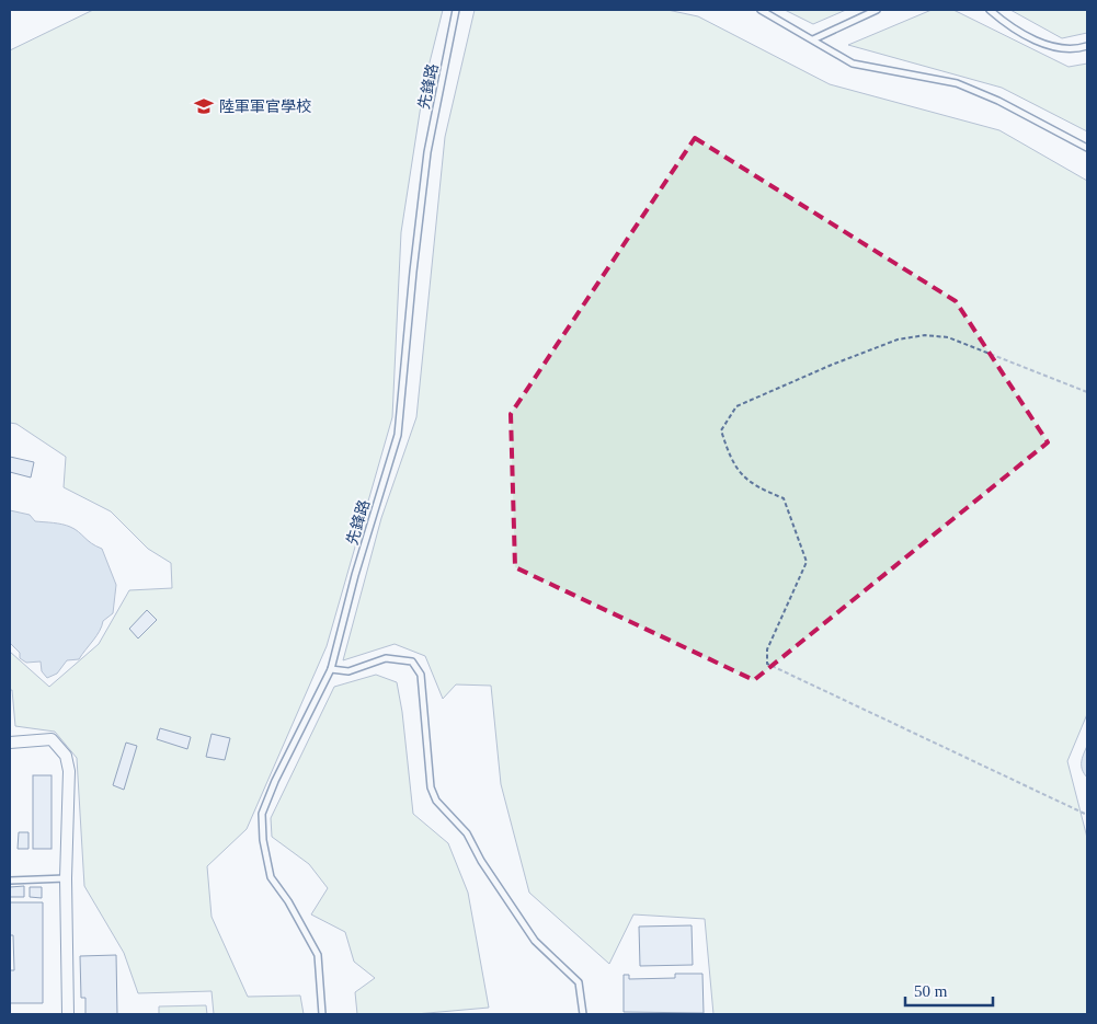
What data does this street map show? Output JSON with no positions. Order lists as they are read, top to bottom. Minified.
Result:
{"streets":{"lane":["先鋒路"]},"places":{"school or university":["陸軍軍官學校"]},"scale_bar":"50 m"}
